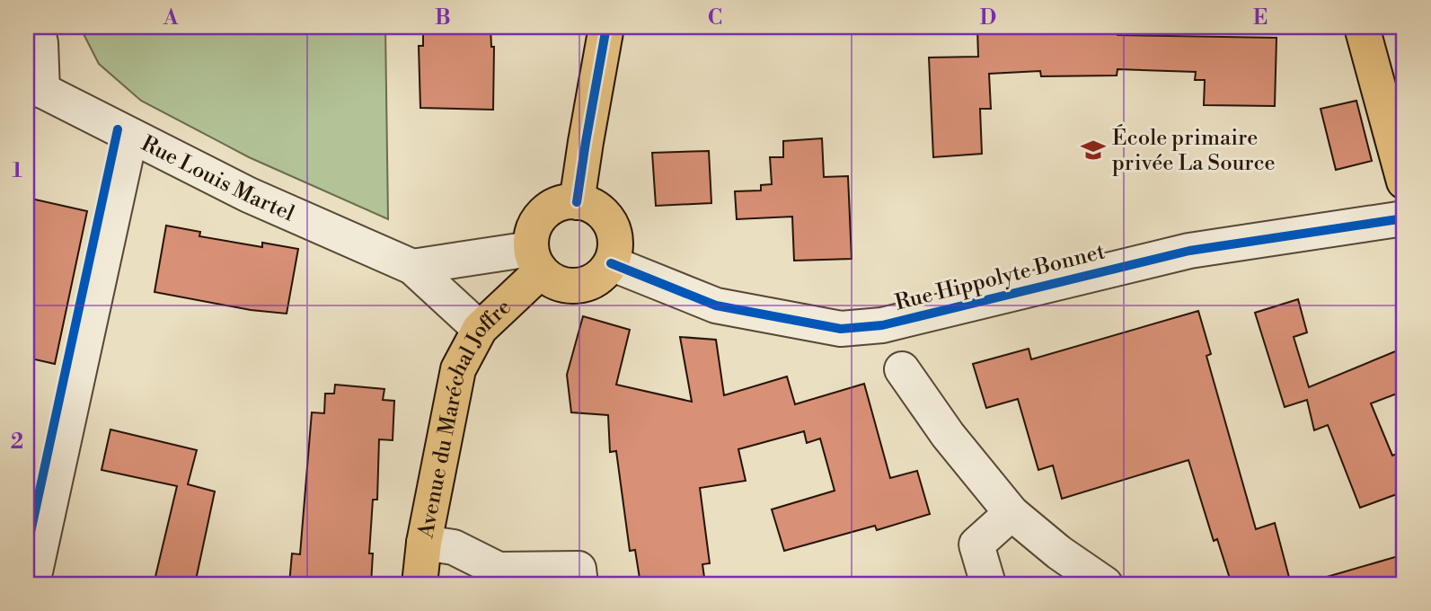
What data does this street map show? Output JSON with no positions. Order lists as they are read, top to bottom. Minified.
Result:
{"streets":{"main road":["Avenue du Maréchal Joffre"],"street":["Rue Louis Martel","Rue Hippolyte Bonnet"]},"crossings":[["Rue Louis Martel","Avenue du Maréchal Joffre"],["Rue Hippolyte Bonnet","Avenue du Maréchal Joffre"]],"places":{"school or university":["École primaire privée La Source"]},"grid":{"columns":["A","B","C","D","E"],"rows":["1","2"]}}
